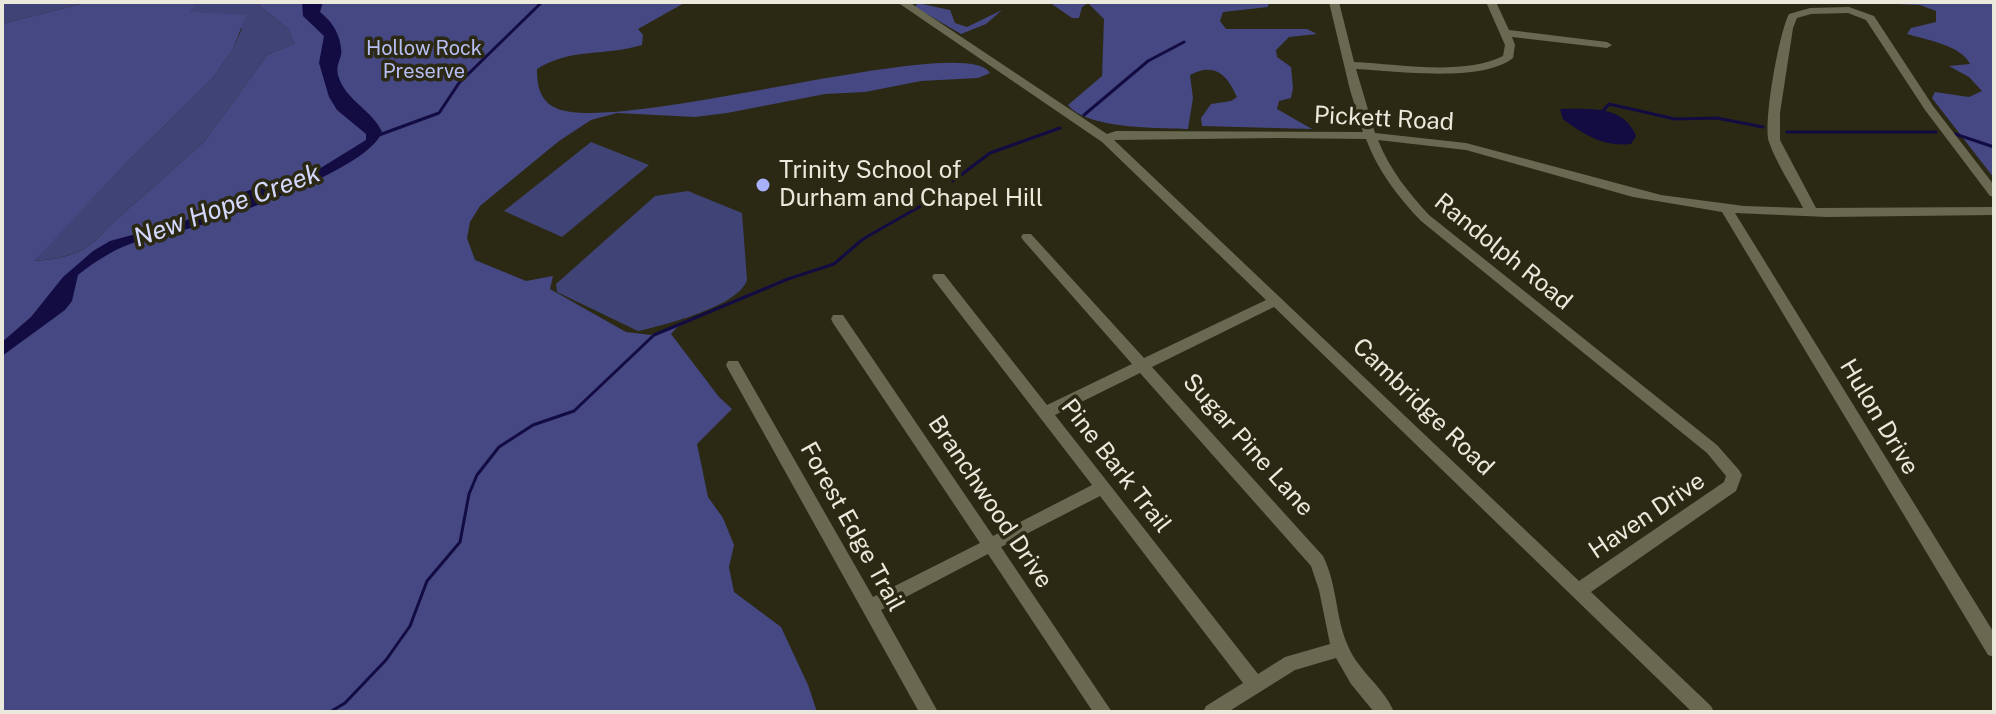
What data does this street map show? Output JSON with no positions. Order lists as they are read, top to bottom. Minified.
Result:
{"streets":{"street":["Pickett Road","Randolph Road","Cambridge Road","Hulon Drive","Sugar Pine Lane","Pine Bark Trail","Branchwood Drive","Haven Drive","Forest Edge Trail"]},"crossings":[["Pickett Road","Randolph Road"],["Pickett Road","Cambridge Road"],["Pickett Road","Hulon Drive"],["Randolph Road","Haven Drive"],["Cambridge Road","Haven Drive"]],"water":["New Hope Creek"],"parks":["Hollow Rock Preserve"],"places":["Trinity School of Durham and Chapel Hill"]}
